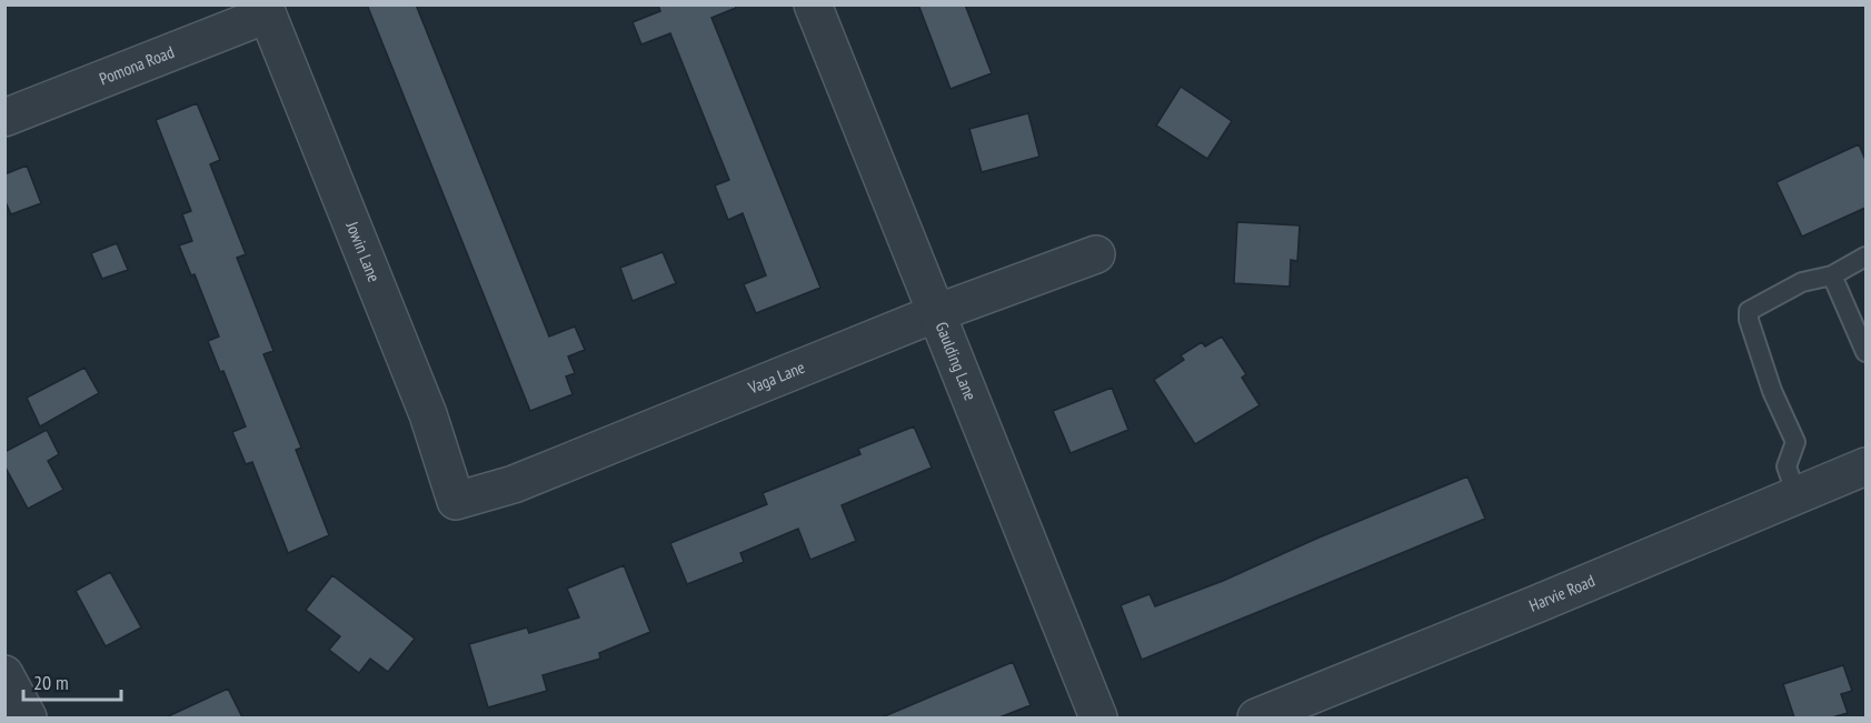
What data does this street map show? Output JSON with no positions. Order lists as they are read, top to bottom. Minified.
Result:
{"streets":{"street":["Pomona Road","Jowin Lane","Gaulding Lane","Vaga Lane","Harvie Road"]},"crossings":[["Pomona Road","Jowin Lane"],["Jowin Lane","Vaga Lane"],["Gaulding Lane","Vaga Lane"]],"scale_bar":"20 m"}
